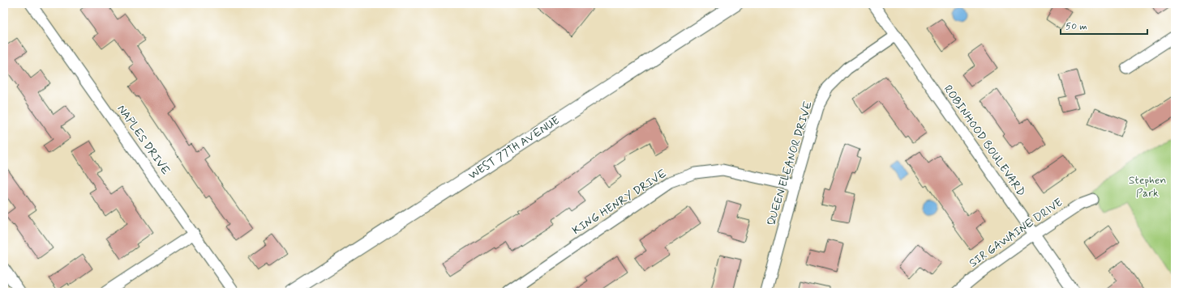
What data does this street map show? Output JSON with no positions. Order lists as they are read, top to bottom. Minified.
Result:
{"streets":{"street":["NAPLES DRIVE","ROBINHOOD BOULEVARD","WEST 77TH AVENUE","QUEEN ELEANOR DRIVE","KING HENRY DRIVE","SIR GAWAINE DRIVE"]},"crossings":[["ROBINHOOD BOULEVARD","QUEEN ELEANOR DRIVE"],["ROBINHOOD BOULEVARD","SIR GAWAINE DRIVE"],["QUEEN ELEANOR DRIVE","KING HENRY DRIVE"]],"parks":["Stephen Park"],"scale_bar":"50 m"}
